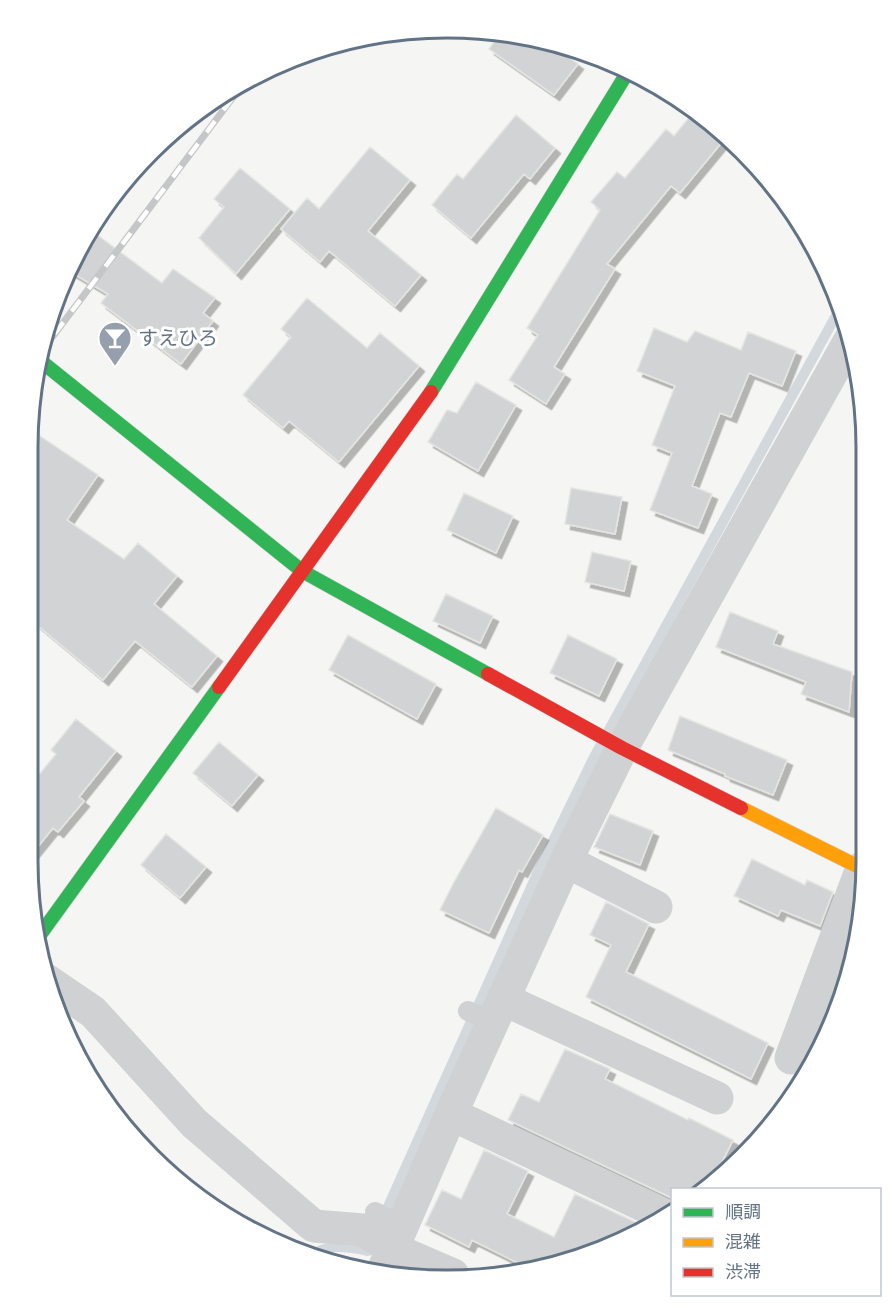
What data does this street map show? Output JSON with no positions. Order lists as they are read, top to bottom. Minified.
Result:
{"places":{"bar":["すえひろ"]},"legend":["順調","混雑","渋滞"]}
